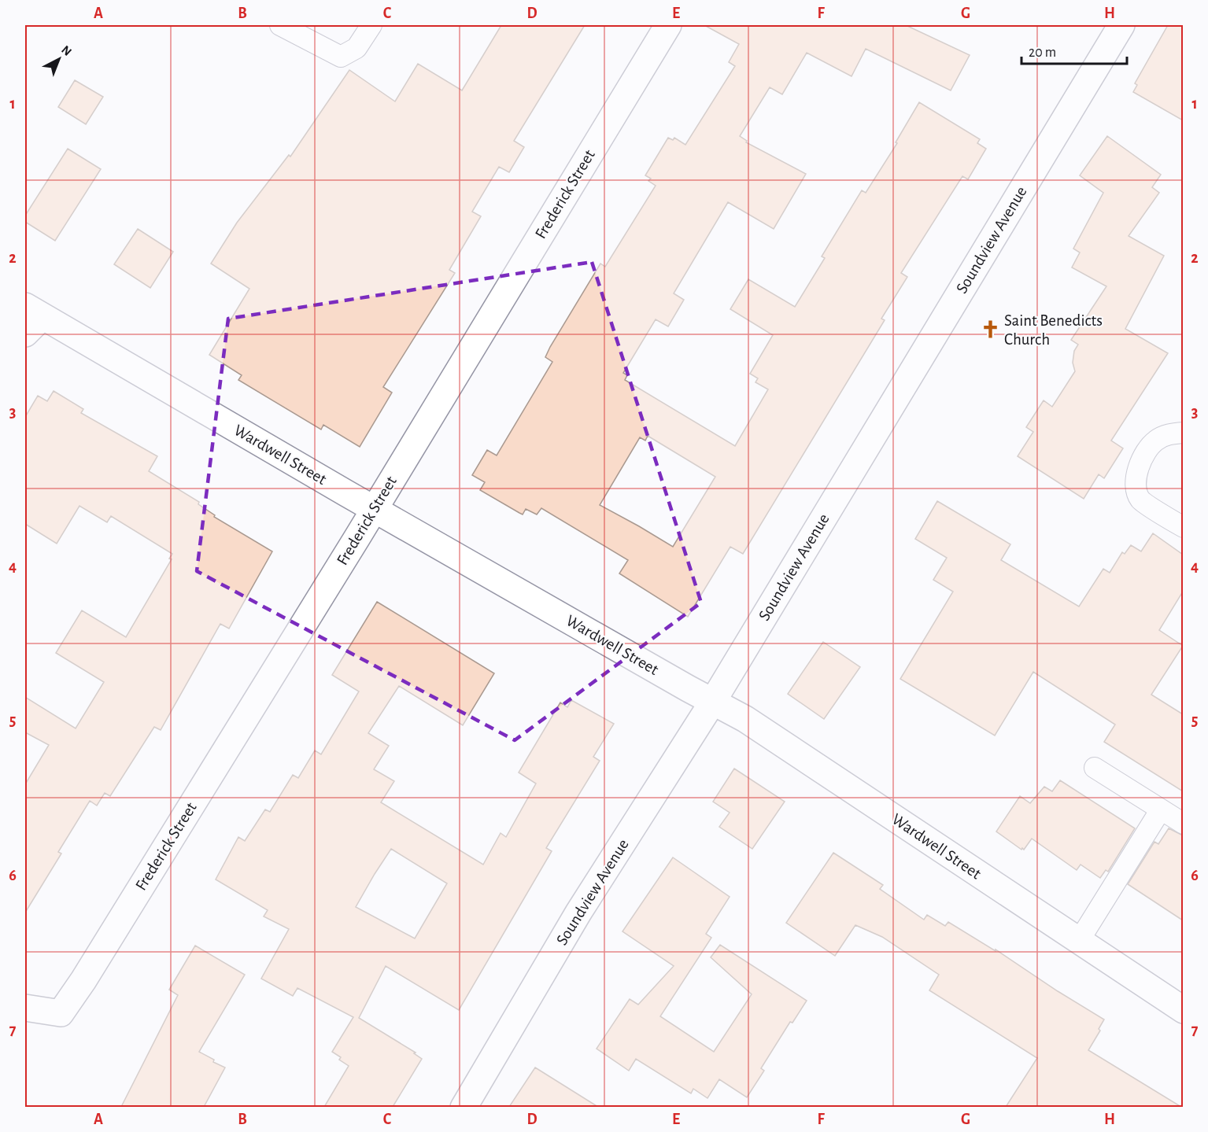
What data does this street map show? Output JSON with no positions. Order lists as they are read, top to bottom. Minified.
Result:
{"streets":{"street":["Frederick Street","Soundview Avenue","Wardwell Street"]},"crossings":[["Frederick Street","Wardwell Street"],["Soundview Avenue","Wardwell Street"]],"places":{"church":["Saint Benedicts Church"]},"scale_bar":"20 m","north":"top right","grid":{"columns":["A","B","C","D","E","F","G","H"],"rows":["1","2","3","4","5","6","7"]}}
